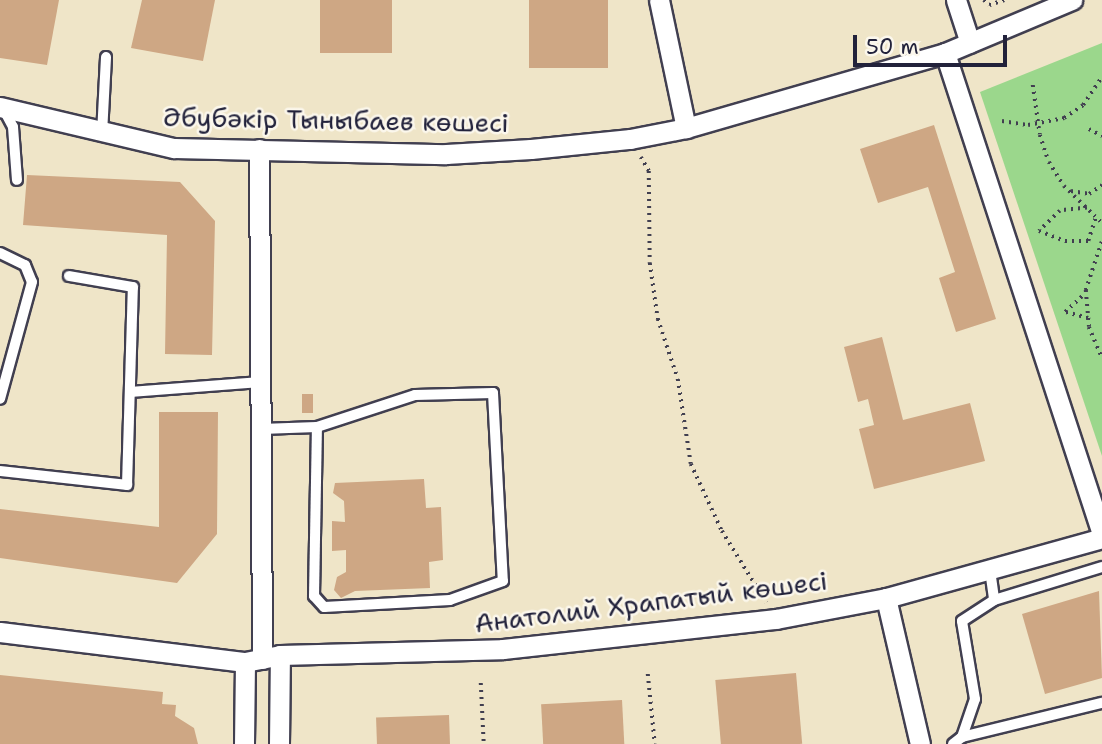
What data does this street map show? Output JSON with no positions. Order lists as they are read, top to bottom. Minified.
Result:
{"streets":{"street":["Әбубәкір Тыныбаев көшесі","Анатолий Храпатый көшесі"]},"scale_bar":"50 m"}
